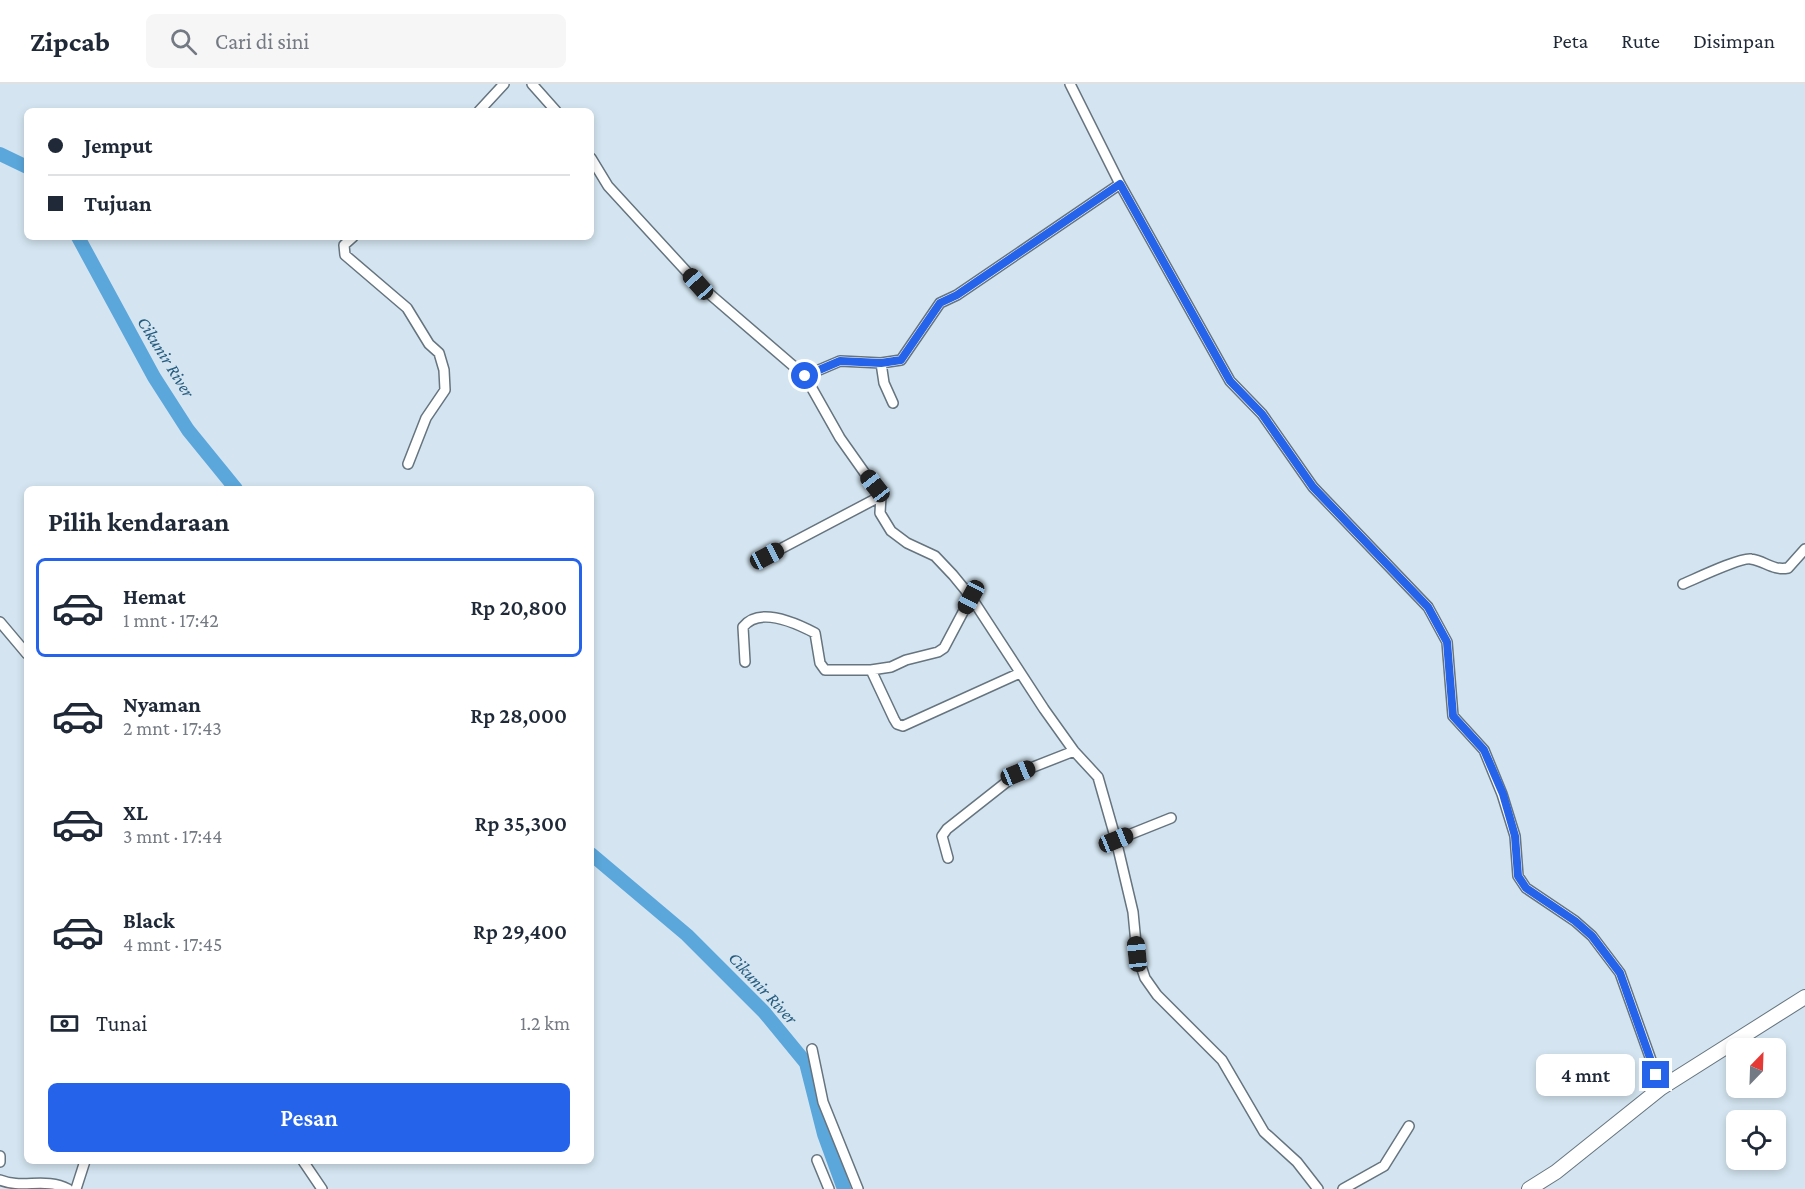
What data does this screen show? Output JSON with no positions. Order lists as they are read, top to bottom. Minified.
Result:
{"water":["Cikunir River"],"north":"top right","page":{"header":"Zipcab","search":"Cari di sini","nav":["Peta","Rute","Disimpan"],"banner":["Jemput","Tujuan"],"heading":"Pilih kendaraan","list":[{"name":"Hemat","note":"1 mnt · 17:42","value":"Rp 20,800"},{"name":"Nyaman","note":"2 mnt · 17:43","value":"Rp 28,000"},{"name":"XL","note":"3 mnt · 17:44","value":"Rp 35,300"},{"name":"Black","note":"4 mnt · 17:45","value":"Rp 29,400"}],"pay":["Tunai","1.2 km"],"bubble":"4 mnt","buttons":"Pesan"}}
